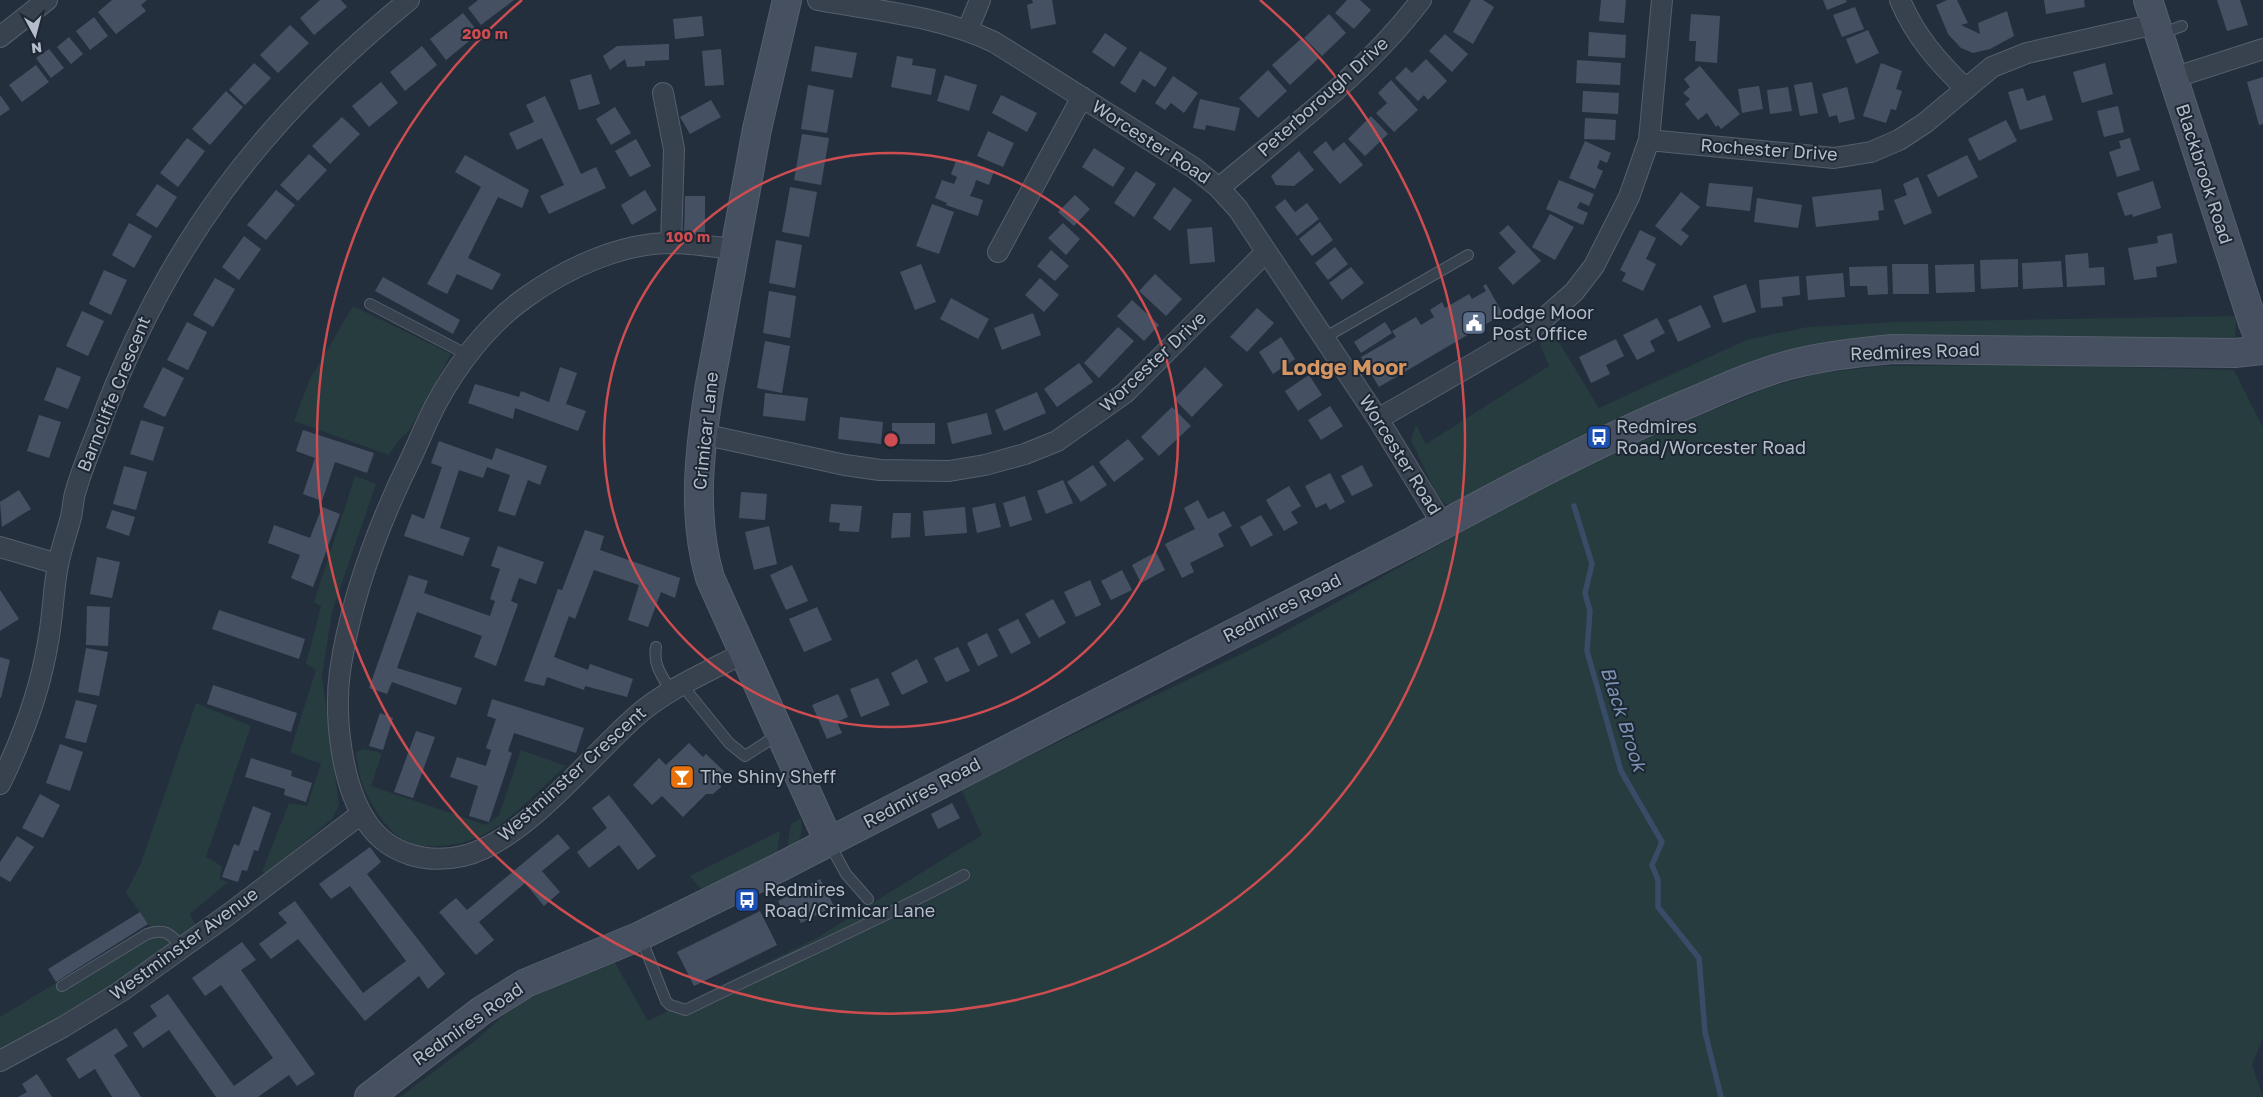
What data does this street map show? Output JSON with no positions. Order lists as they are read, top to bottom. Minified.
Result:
{"streets":{"street":["Peterborough Drive","Worcester Road","Rochester Drive","Blackbrook Road","Redmires Road","Worcester Drive","Barncliffe Crescent","Crimicar Lane","Westminster Crescent","Westminster Avenue"]},"crossings":[["Peterborough Drive","Worcester Road"],["Worcester Road","Redmires Road"],["Worcester Road","Worcester Drive"],["Rochester Drive","Blackbrook Road"],["Blackbrook Road","Redmires Road"],["Redmires Road","Crimicar Lane"],["Worcester Drive","Crimicar Lane"],["Crimicar Lane","Westminster Crescent"],["Westminster Crescent","Westminster Avenue"]],"districts":["Lodge Moor"],"water":["Black Brook"],"places":{"public building":["Lodge Moor Post Office"],"bus stop":["Redmires Road/Worcester Road","Redmires Road/Crimicar Lane"],"bar":["The Shiny Sheff"]},"north":"bottom","rings":["200 m","100 m"]}
